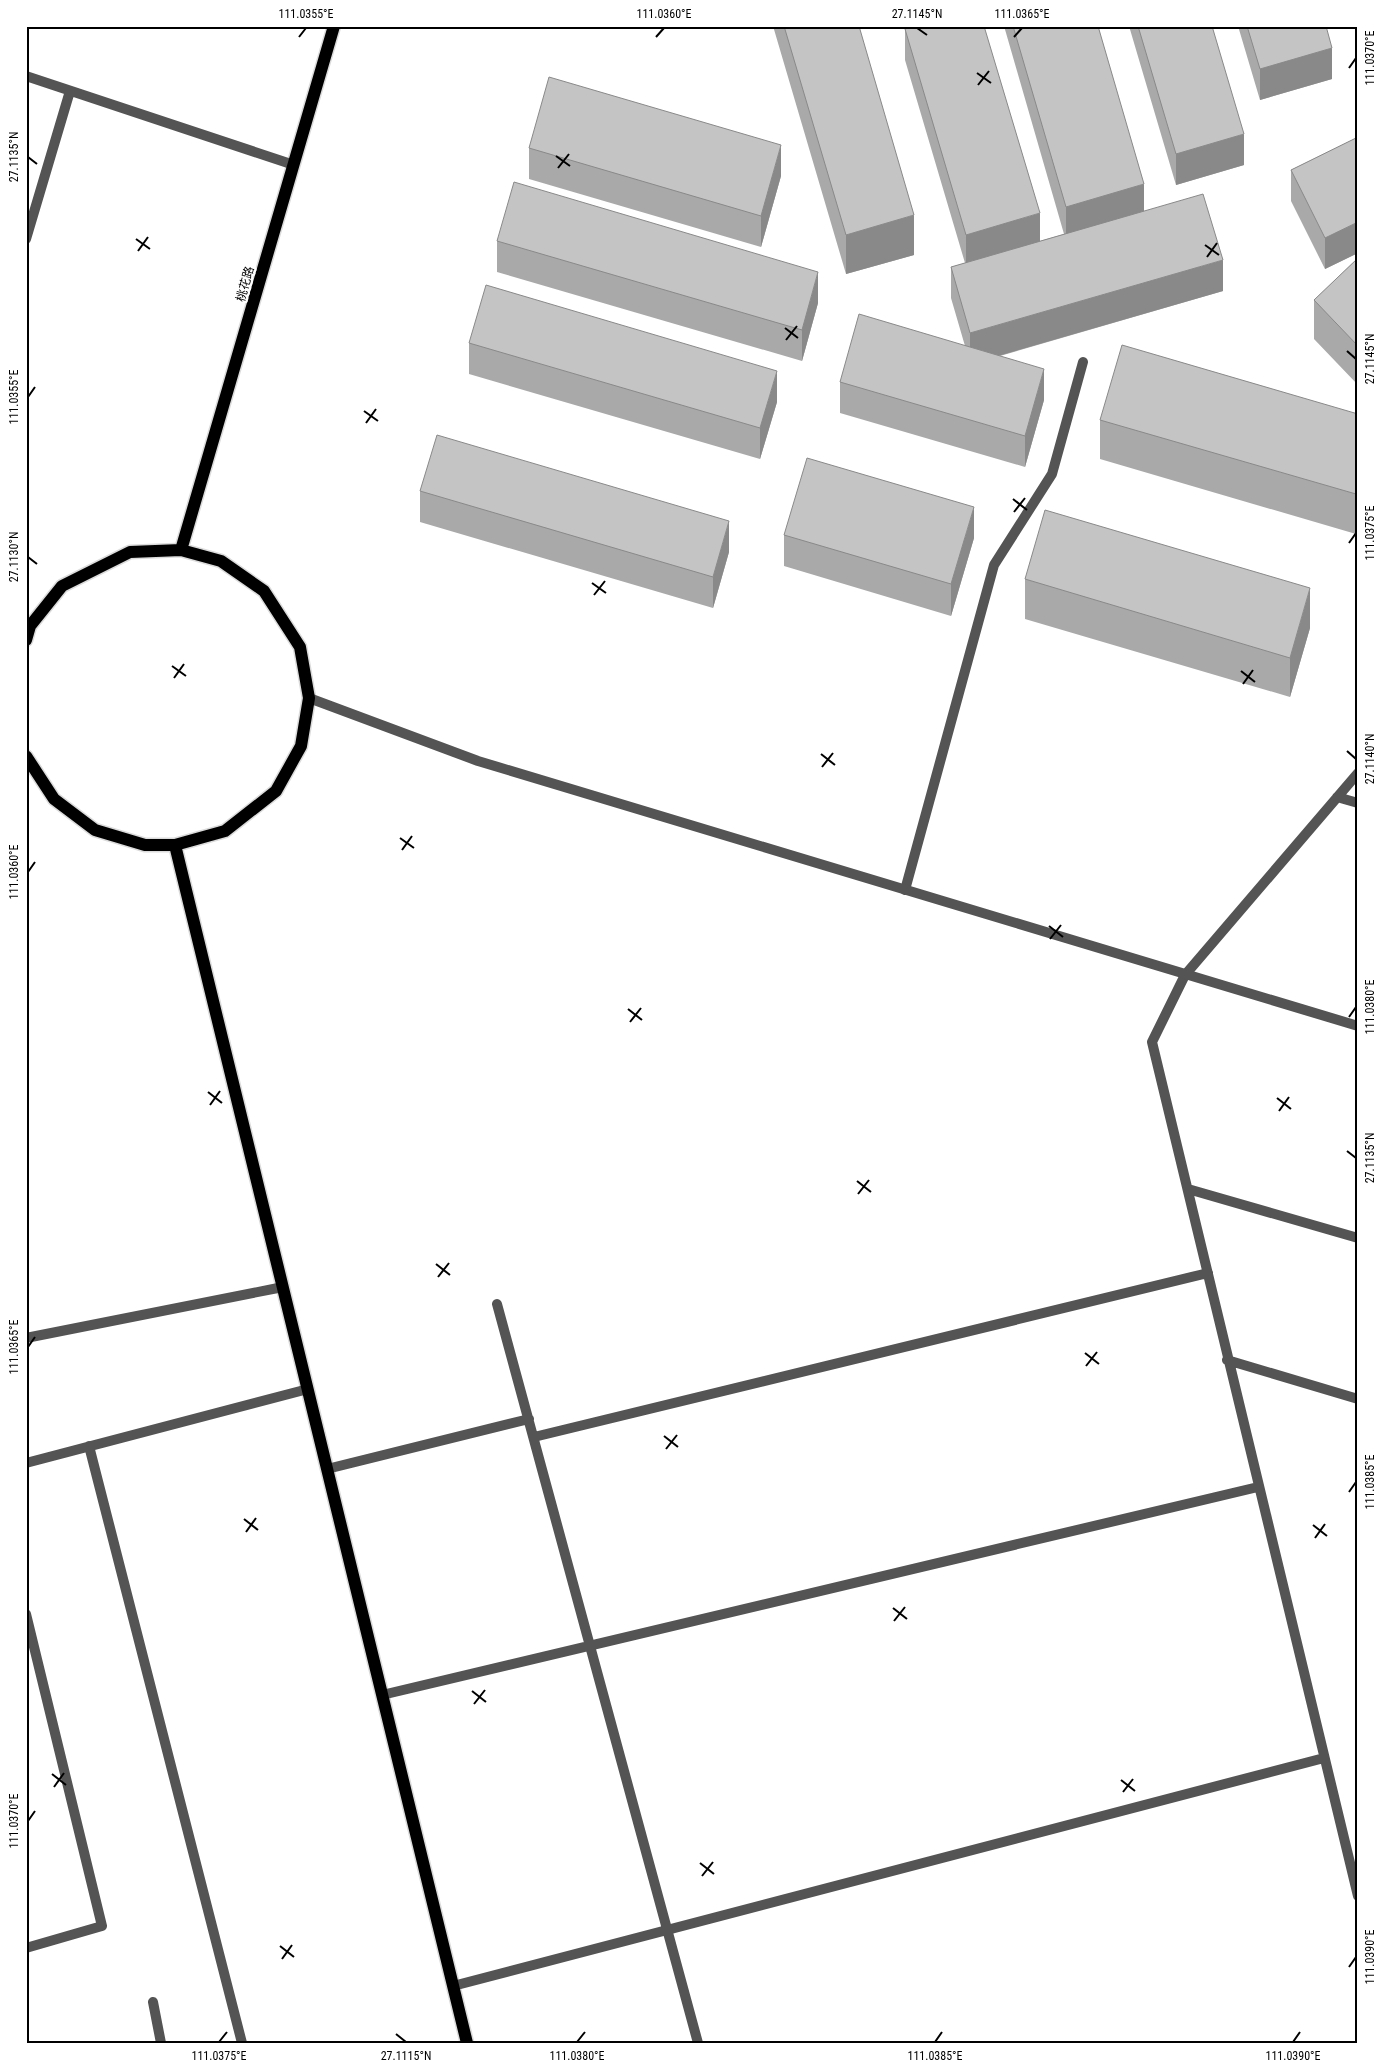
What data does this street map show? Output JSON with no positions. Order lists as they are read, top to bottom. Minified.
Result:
{"streets":{"main road":["桃花路"]},"coordinates":["111.0355°E","111.0360°E","27.1145°N","111.0365°E","111.0370°E","27.1135°N","111.0375°E","27.1130°N","27.1140°N","111.0380°E","111.0385°E","111.0390°E","27.1115°N"]}
